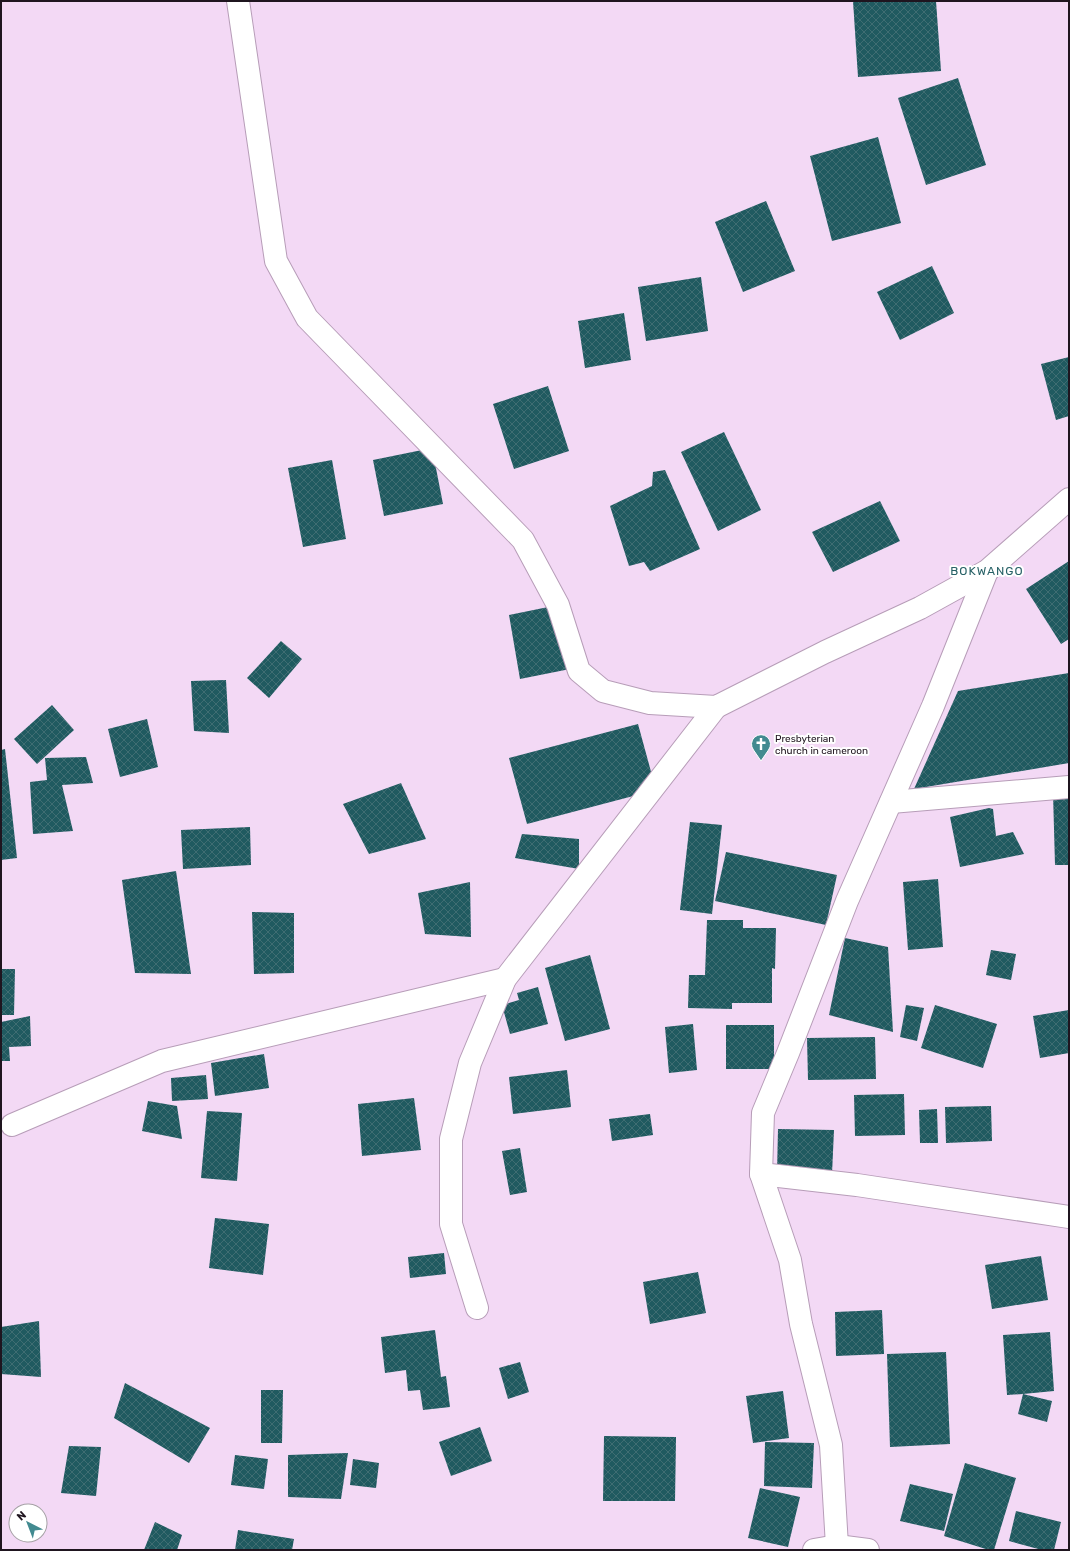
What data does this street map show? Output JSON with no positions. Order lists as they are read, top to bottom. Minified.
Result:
{"districts":["BOKWANGO"],"places":{"church":["Presbyterian church in cameroon"]},"north":"top left"}
